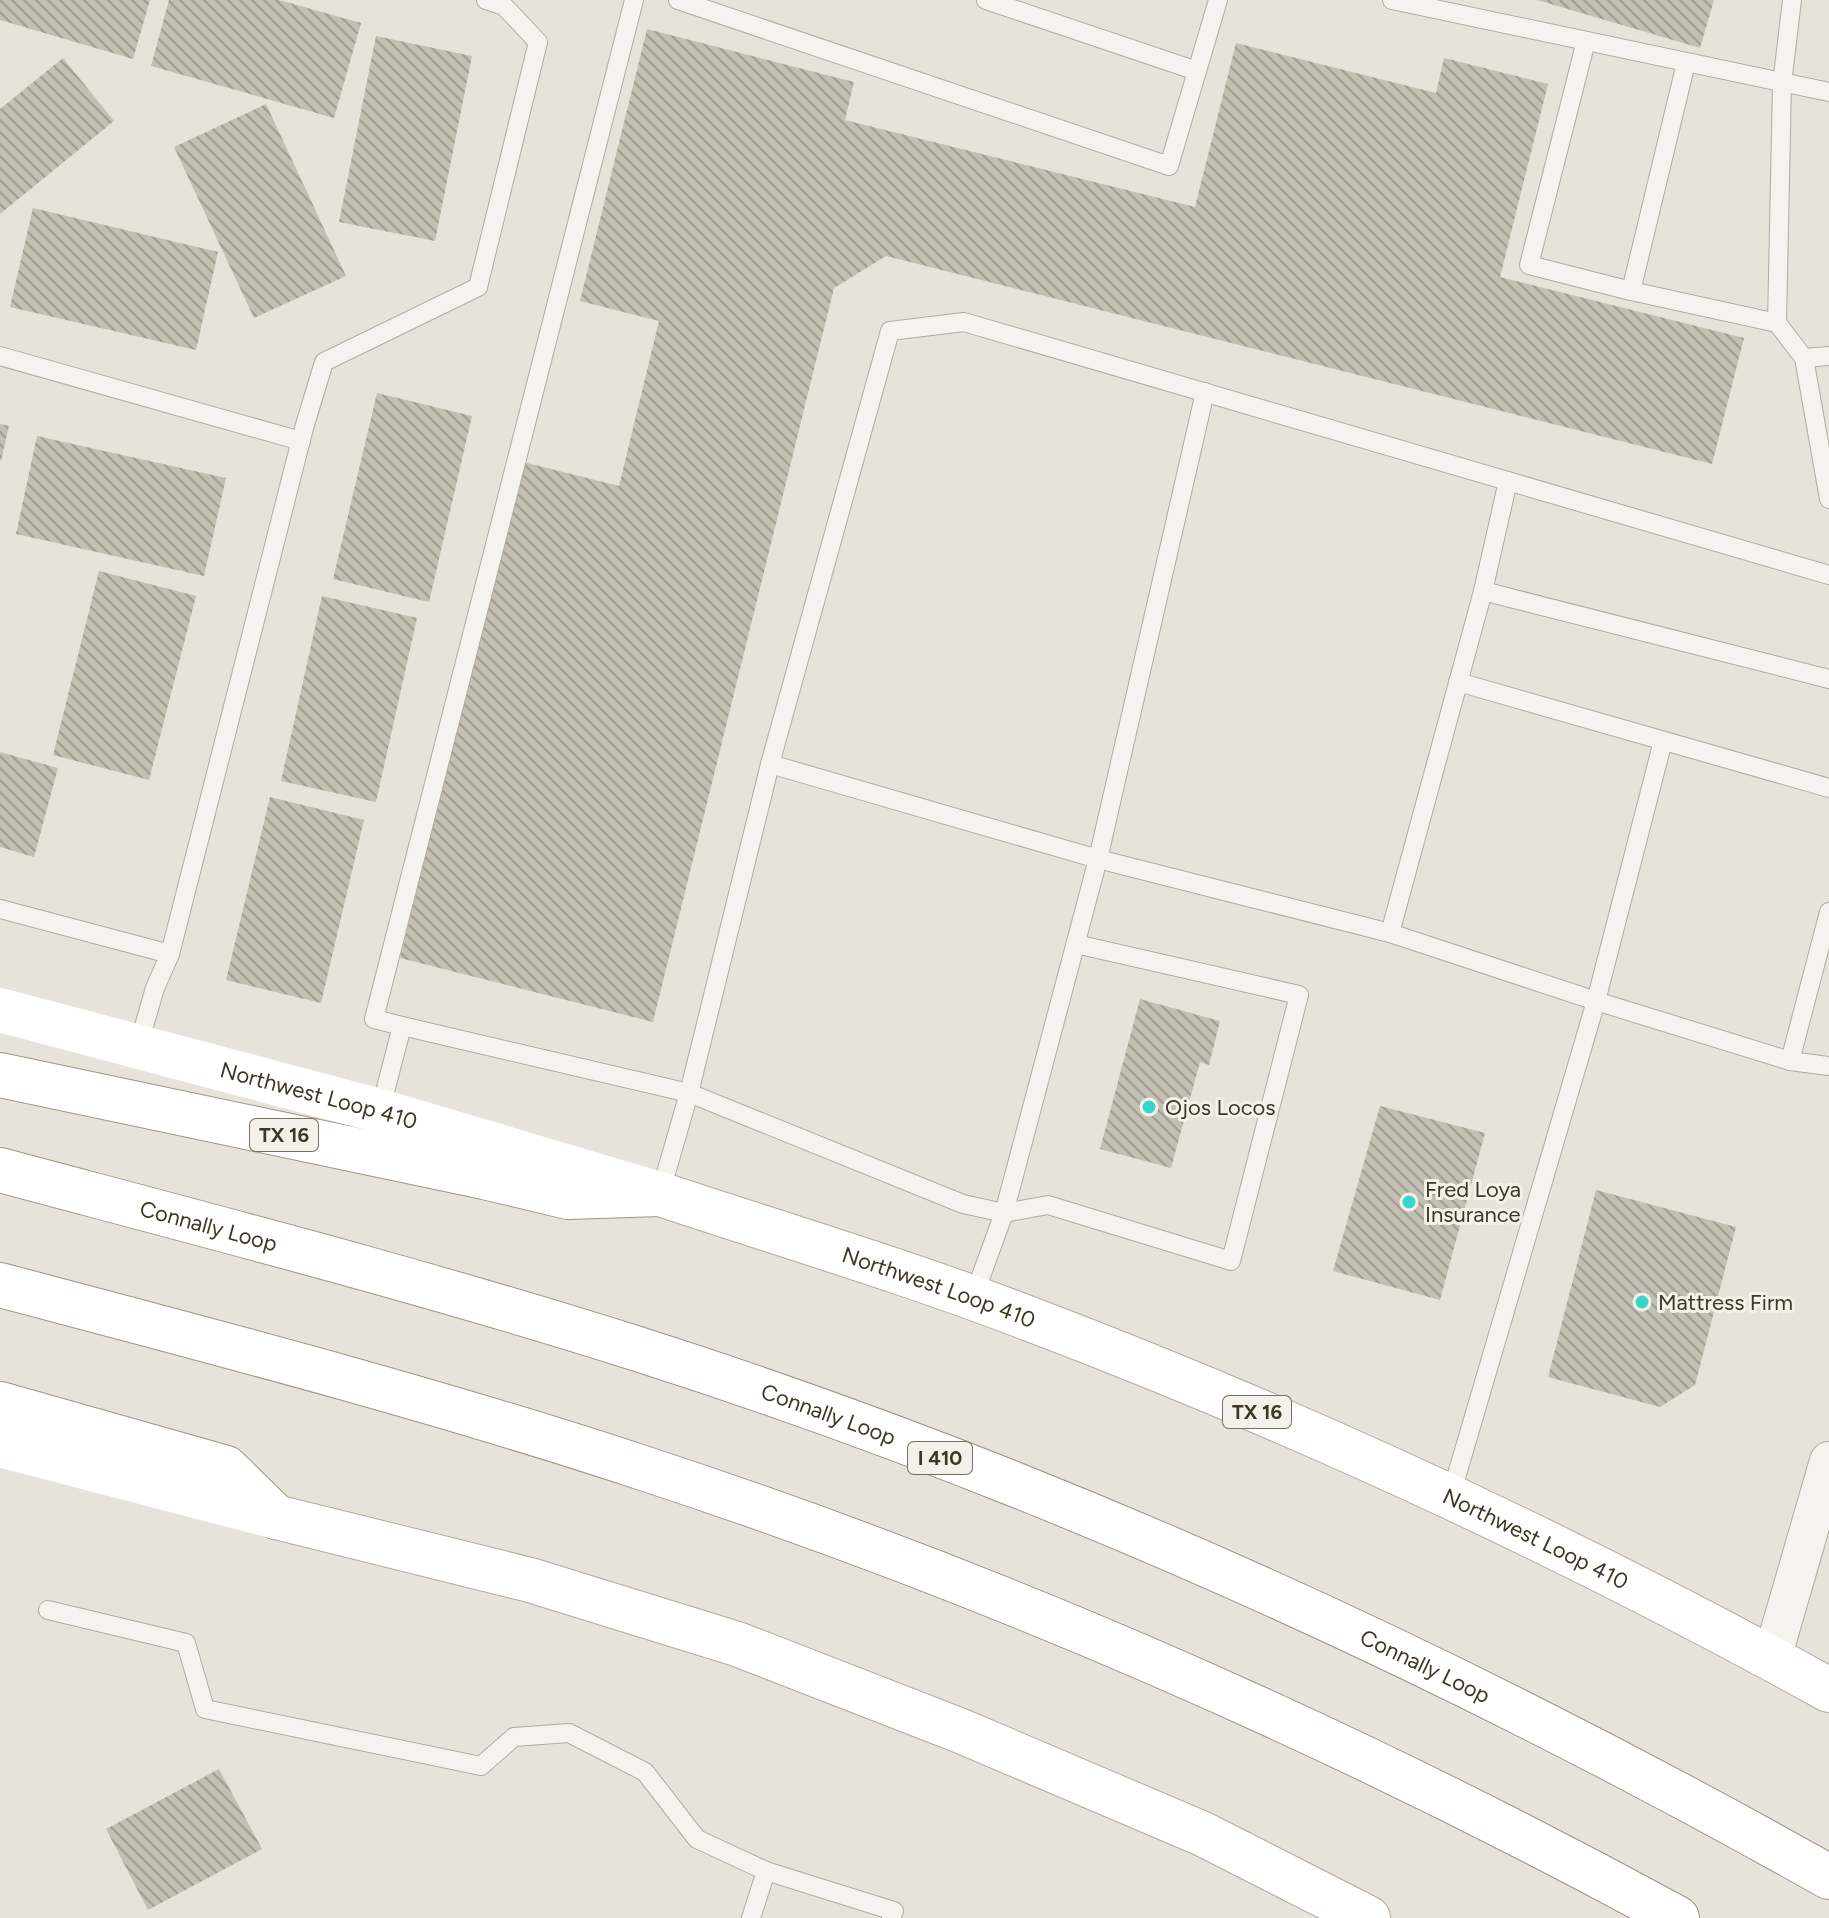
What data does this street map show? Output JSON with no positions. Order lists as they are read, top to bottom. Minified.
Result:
{"streets":{"main road":["Northwest Loop 410","TX 16","Connally Loop","I 410"]},"crossings":[["Northwest Loop 410","TX 16"]],"places":["Ojos Locos","Fred Loya Insurance","Mattress Firm"]}
